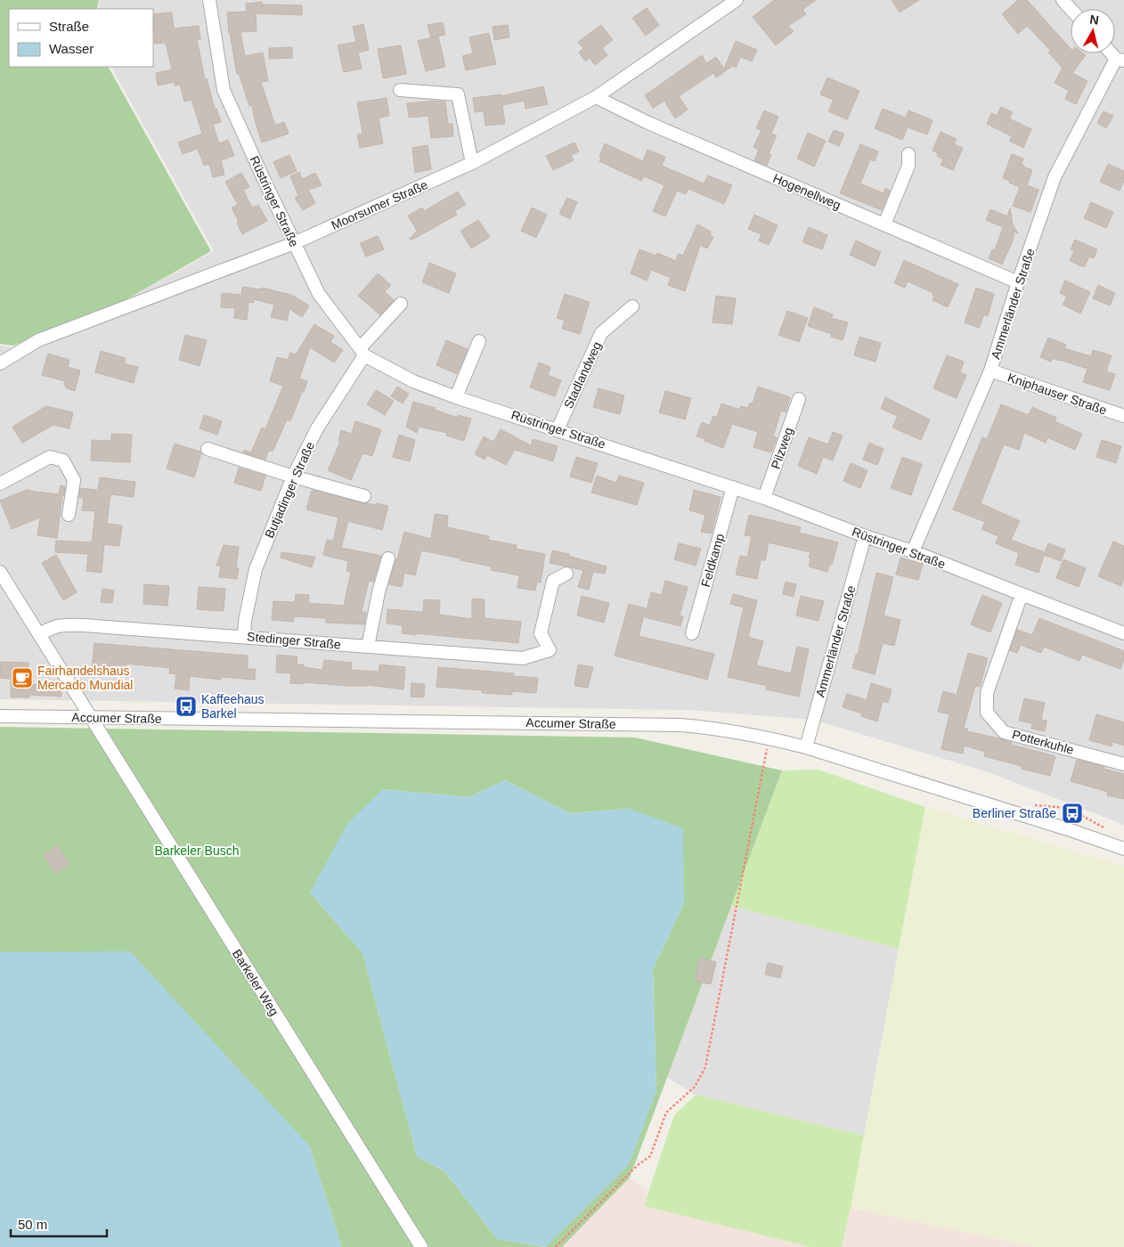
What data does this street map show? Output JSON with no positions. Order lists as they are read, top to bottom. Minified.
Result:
{"streets":{"street":["Hogenellweg","Rüstringer Straße","Moorsumer Straße","Ammerländer Straße","Stadlandweg","Kniphauser Straße","Pilzweg","Butjadinger Straße","Feldkamp","Stedinger Straße","Accumer Straße","Potterkuhle","Barkeler Weg"]},"crossings":[["Hogenellweg","Moorsumer Straße"],["Hogenellweg","Ammerländer Straße"],["Rüstringer Straße","Moorsumer Straße"],["Rüstringer Straße","Ammerländer Straße"],["Rüstringer Straße","Stadlandweg"],["Rüstringer Straße","Pilzweg"],["Rüstringer Straße","Butjadinger Straße"],["Rüstringer Straße","Feldkamp"],["Rüstringer Straße","Potterkuhle"],["Ammerländer Straße","Kniphauser Straße"],["Ammerländer Straße","Accumer Straße"],["Butjadinger Straße","Stedinger Straße"],["Stedinger Straße","Barkeler Weg"],["Accumer Straße","Barkeler Weg"]],"parks":["Barkeler Busch"],"places":{"cafe":["Fairhandelshaus Mercado Mundial"],"bus stop":["Kaffeehaus Barkel","Berliner Straße"]},"legend":["Straße","Wasser"],"scale_bar":"50 m","north":"top"}
